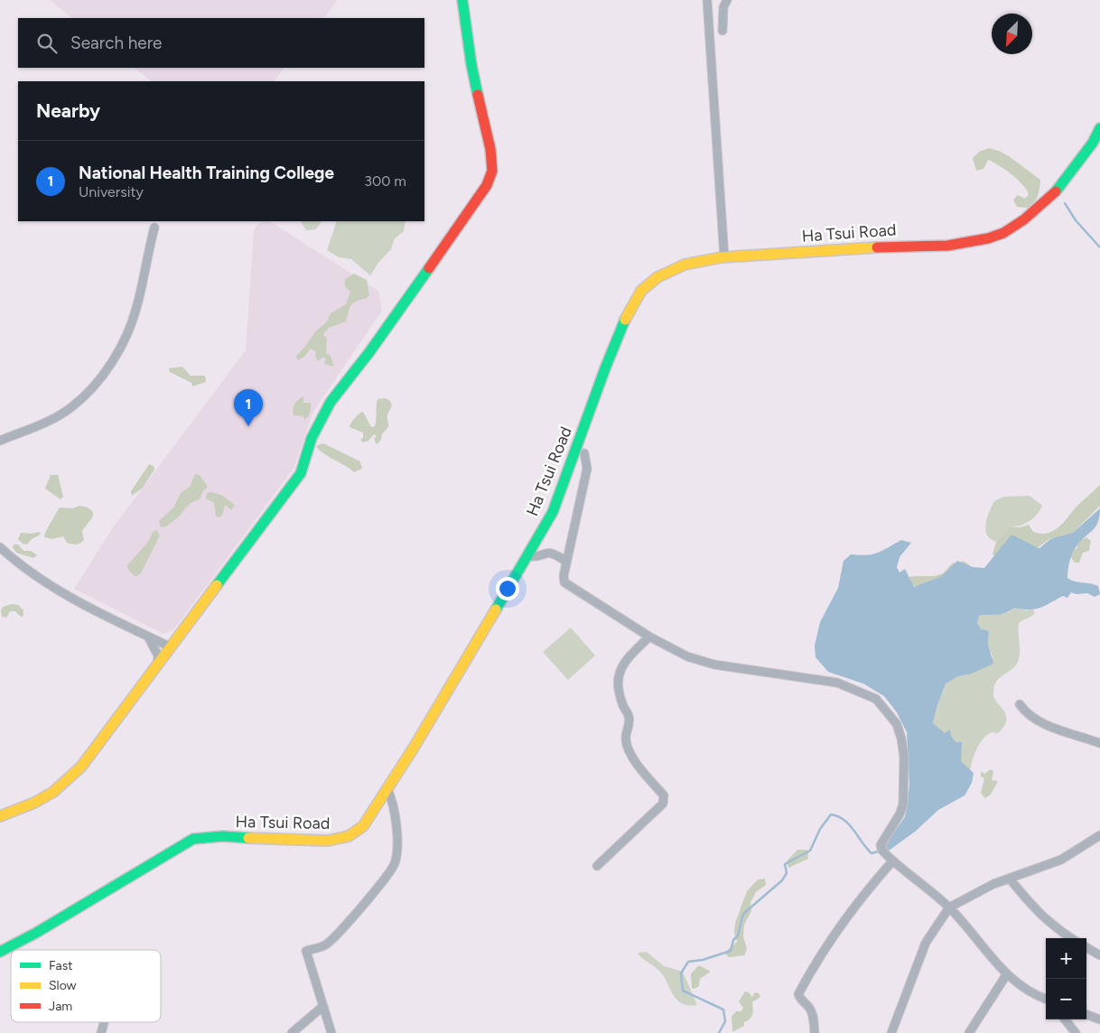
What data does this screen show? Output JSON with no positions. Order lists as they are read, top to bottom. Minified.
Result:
{"streets":{"street":["Ha Tsui Road"]},"legend":["Fast","Slow","Jam"],"north":"bottom left","page":{"search":"Search here","heading":"Nearby","list":[{"mark":"1","name":"National Health Training College","note":"University","value":"300 m"}],"pins":"1","map_buttons":["+","−"]}}
